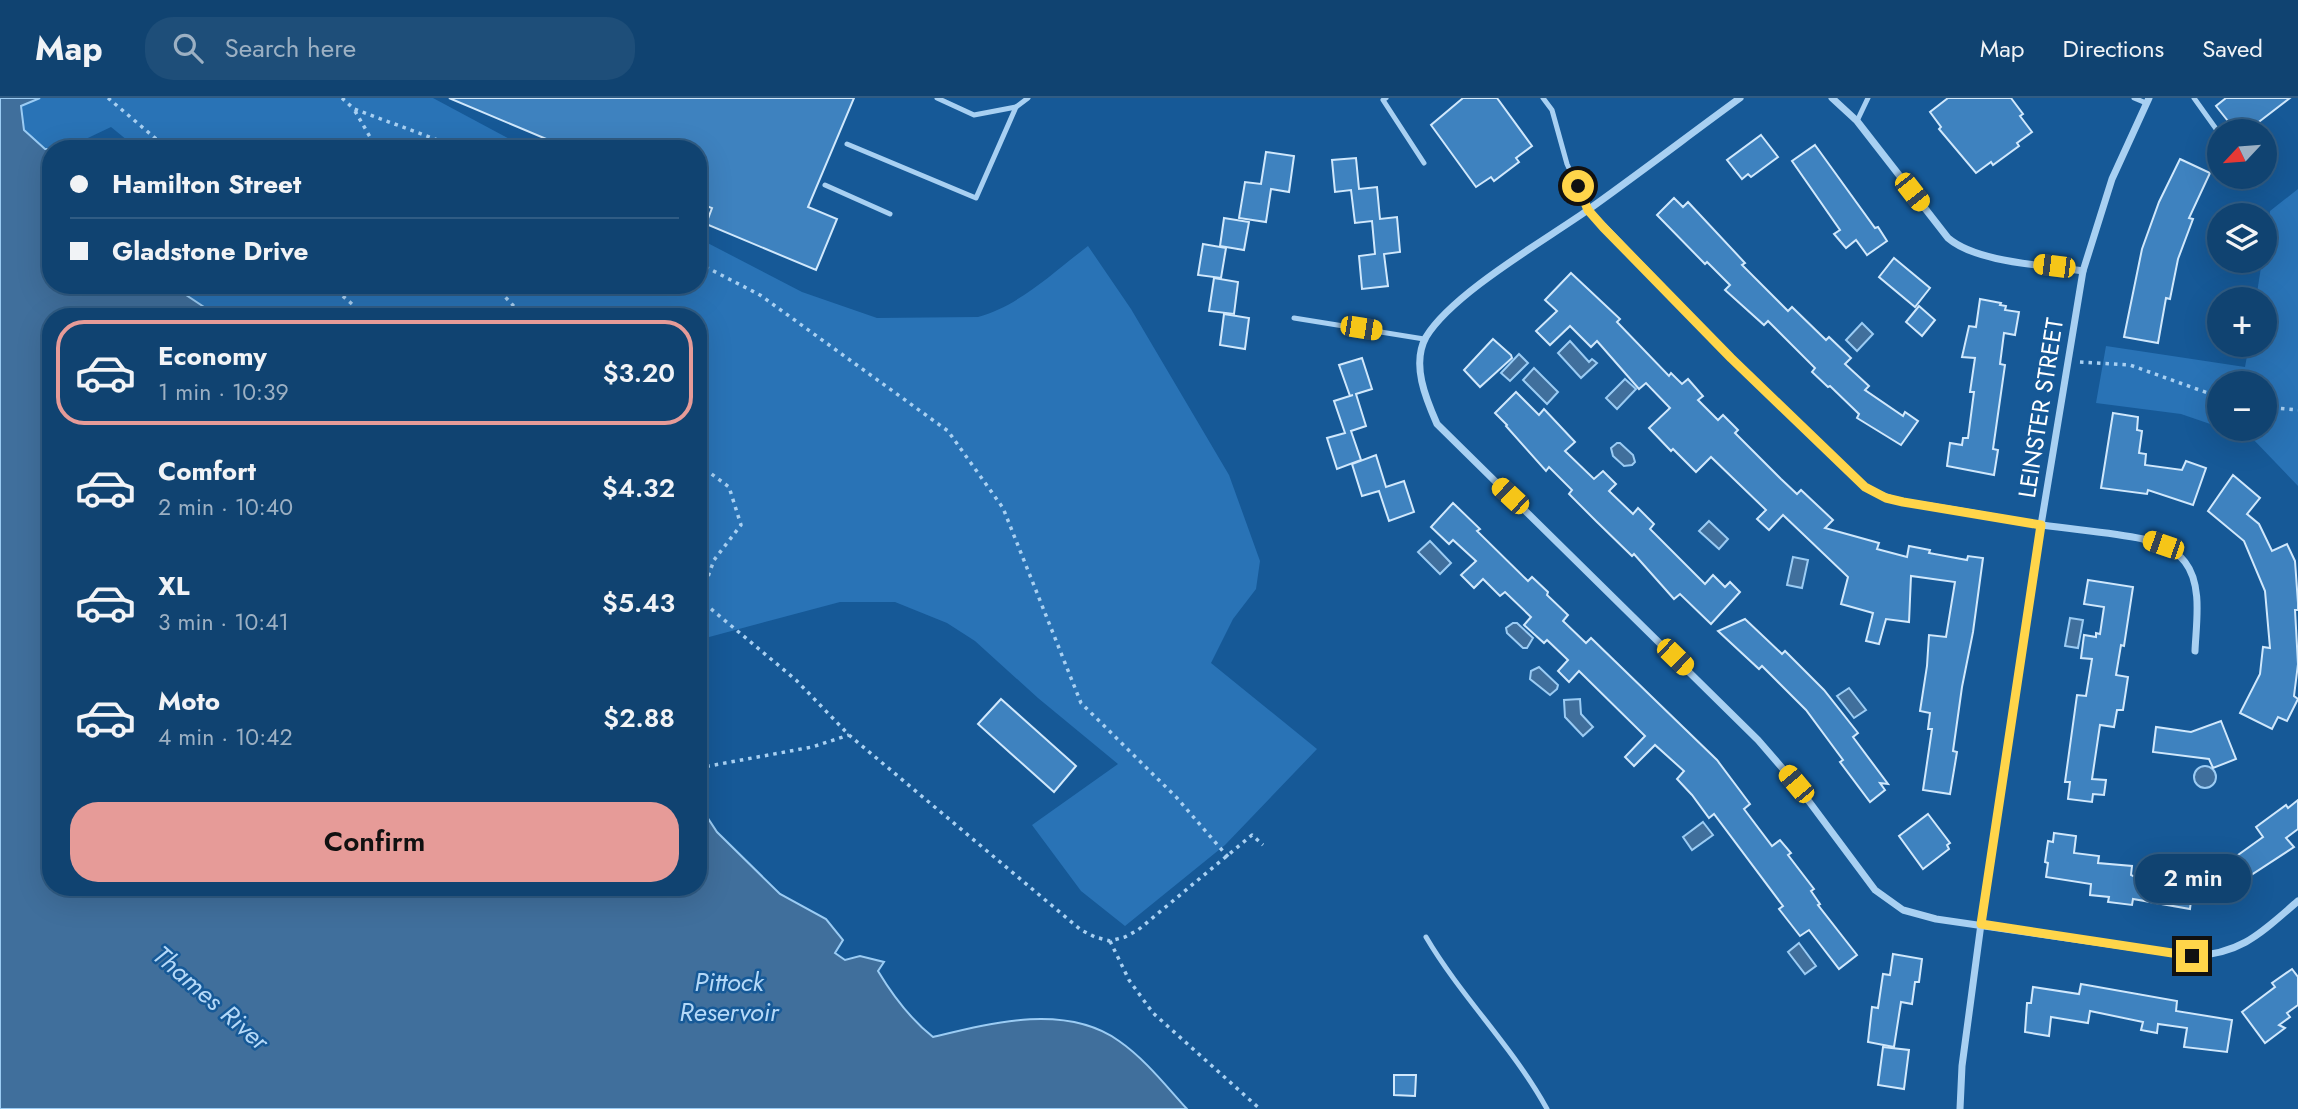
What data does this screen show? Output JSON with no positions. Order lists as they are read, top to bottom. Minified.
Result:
{"streets":{"street":["LEINSTER STREET"]},"water":["Pittock Reservoir","Thames River"],"north":"bottom left","page":{"header":"Map","search":"Search here","nav":["Map","Directions","Saved"],"map_buttons":["+","−"],"banner":["Hamilton Street","Gladstone Drive"],"list":[{"name":"Economy","note":"1 min · 10:39","value":"$3.20"},{"name":"Comfort","note":"2 min · 10:40","value":"$4.32"},{"name":"XL","note":"3 min · 10:41","value":"$5.43"},{"name":"Moto","note":"4 min · 10:42","value":"$2.88"}],"buttons":"Confirm","bubble":"2 min"}}
